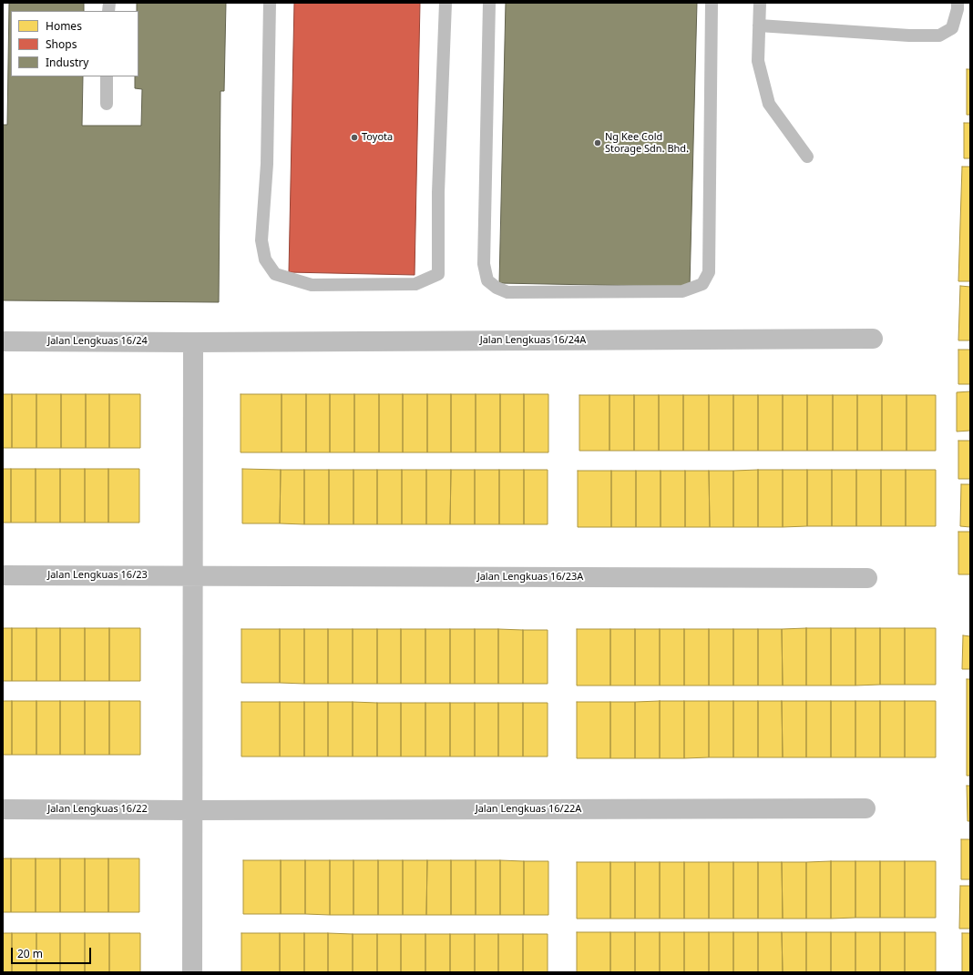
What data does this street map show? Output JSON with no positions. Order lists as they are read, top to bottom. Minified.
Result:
{"streets":{"street":["Jalan Lengkuas 16/24A","Jalan Lengkuas 16/24","Jalan Lengkuas 16/23","Jalan Lengkuas 16/23A","Jalan Lengkuas 16/22","Jalan Lengkuas 16/22A"]},"crossings":[["Jalan Lengkuas 16/24A","Jalan Lengkuas 16/24"],["Jalan Lengkuas 16/23","Jalan Lengkuas 16/23A"],["Jalan Lengkuas 16/22","Jalan Lengkuas 16/22A"]],"places":["Toyota","Ng Kee Cold Storage Sdn. Bhd."],"legend":["Homes","Shops","Industry"],"scale_bar":"20 m"}
